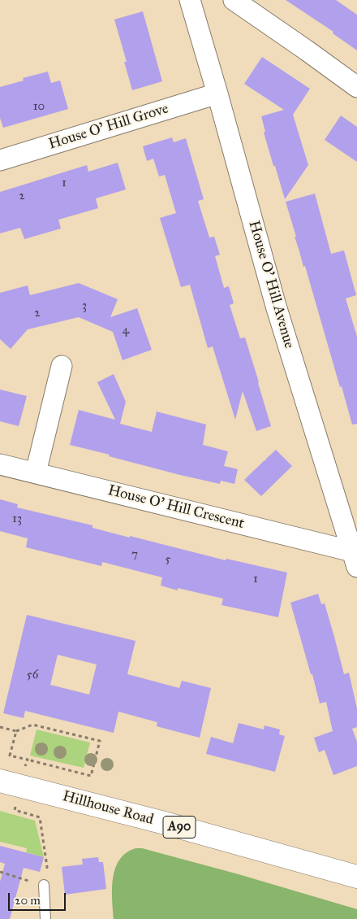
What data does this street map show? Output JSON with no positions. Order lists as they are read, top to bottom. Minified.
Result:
{"streets":{"main road":["Hillhouse Road","A90"],"street":["House O' Hill Grove","House O' Hill Avenue","House O' Hill Crescent"]},"crossings":[["House O' Hill Grove","House O' Hill Avenue"],["House O' Hill Avenue","House O' Hill Crescent"]],"house_numbers":["10","1","2","3","2","4","13","7","5","1","56"],"scale_bar":"20 m"}
